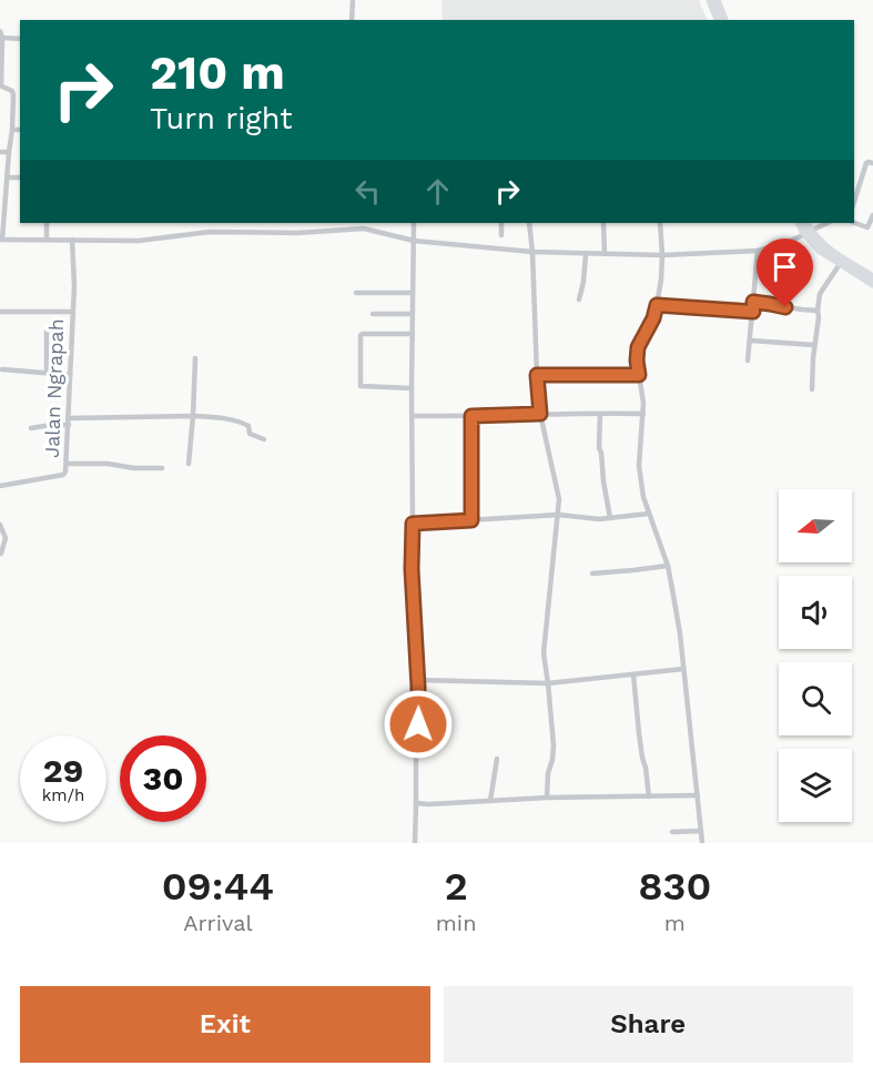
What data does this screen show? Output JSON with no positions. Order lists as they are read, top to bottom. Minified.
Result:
{"streets":{"street":["Jalan Ngrapah"]},"north":"left","page":{"turn":["210 m","Turn right"],"speed":"29 km/h","limit":"30","eta":["09:44","Arrival","2","min","830","m"],"buttons":["Exit","Share"]}}
